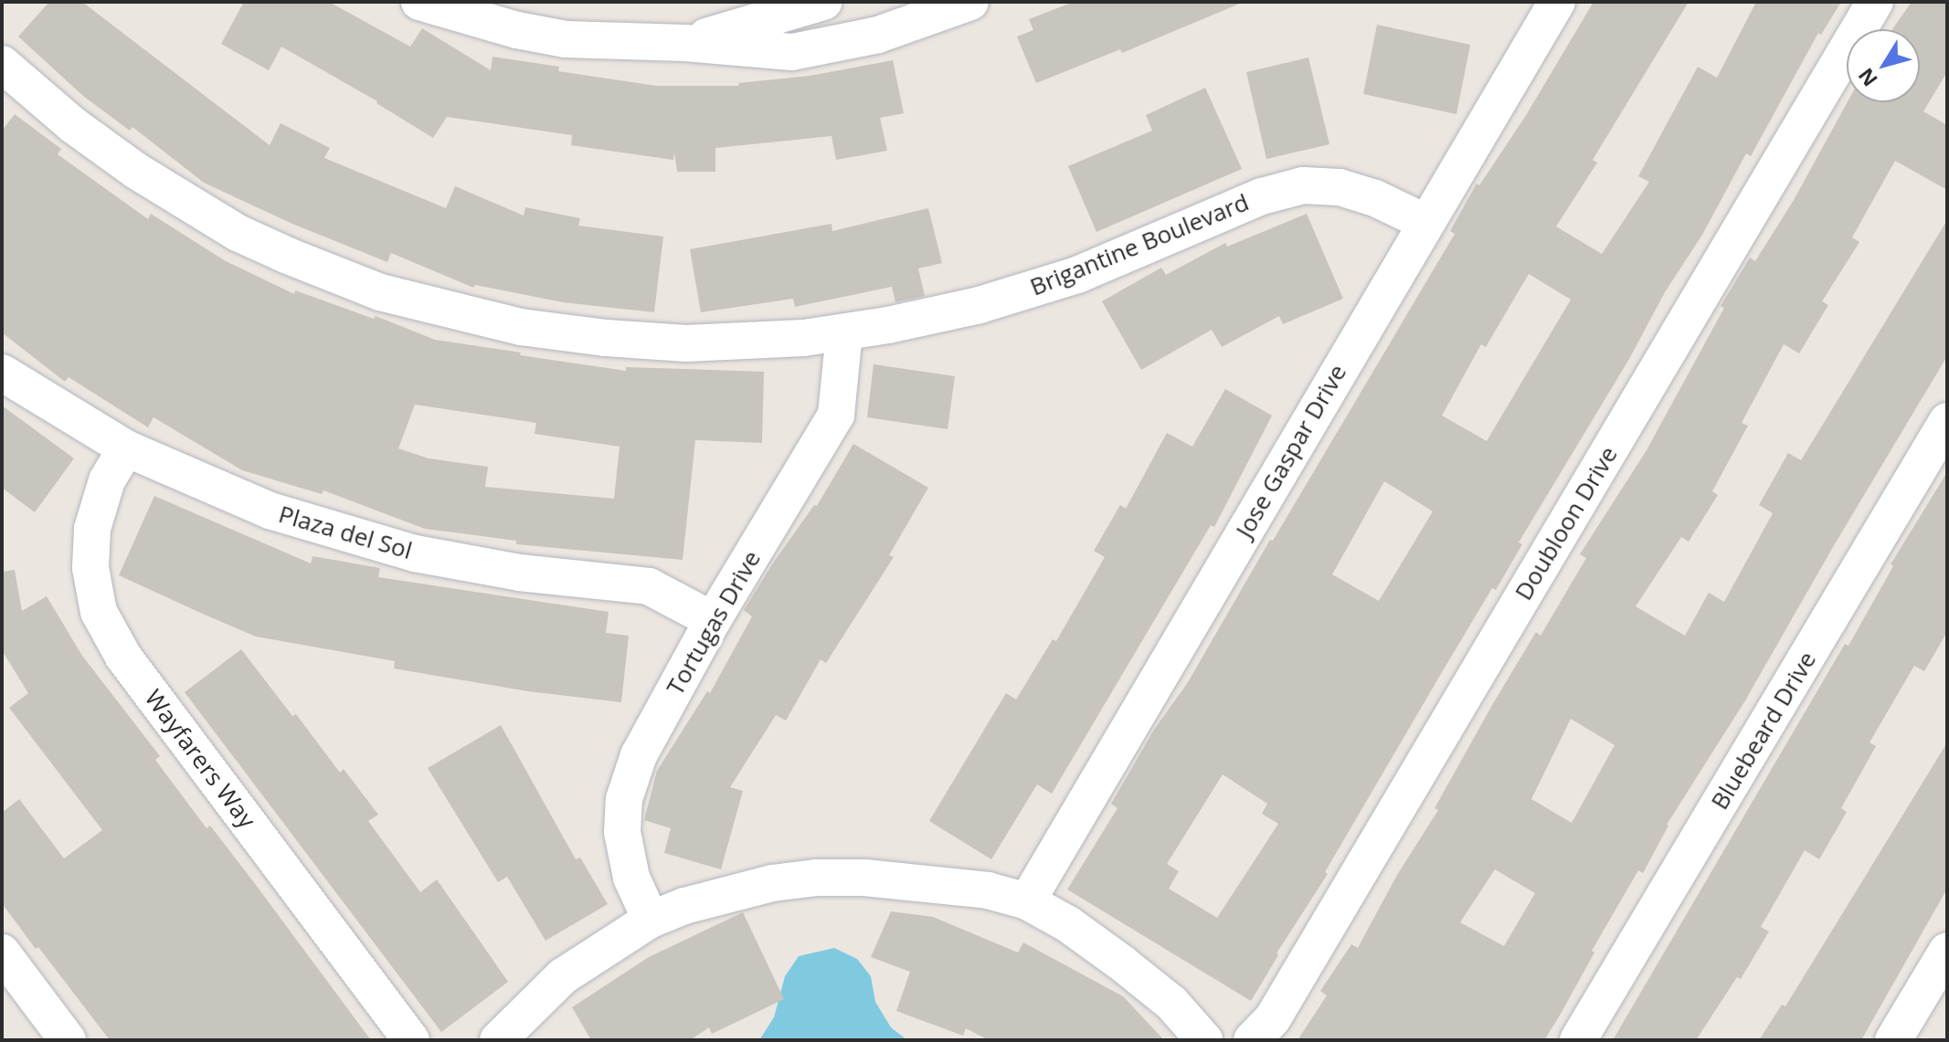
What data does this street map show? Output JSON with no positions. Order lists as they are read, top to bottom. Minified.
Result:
{"streets":{"street":["Brigantine Boulevard","Jose Gaspar Drive","Doubloon Drive","Plaza del Sol","Tortugas Drive","Bluebeard Drive","Wayfarers Way"]},"crossings":[["Brigantine Boulevard","Jose Gaspar Drive"],["Brigantine Boulevard","Tortugas Drive"],["Plaza del Sol","Tortugas Drive"],["Plaza del Sol","Wayfarers Way"]],"north":"bottom left"}
